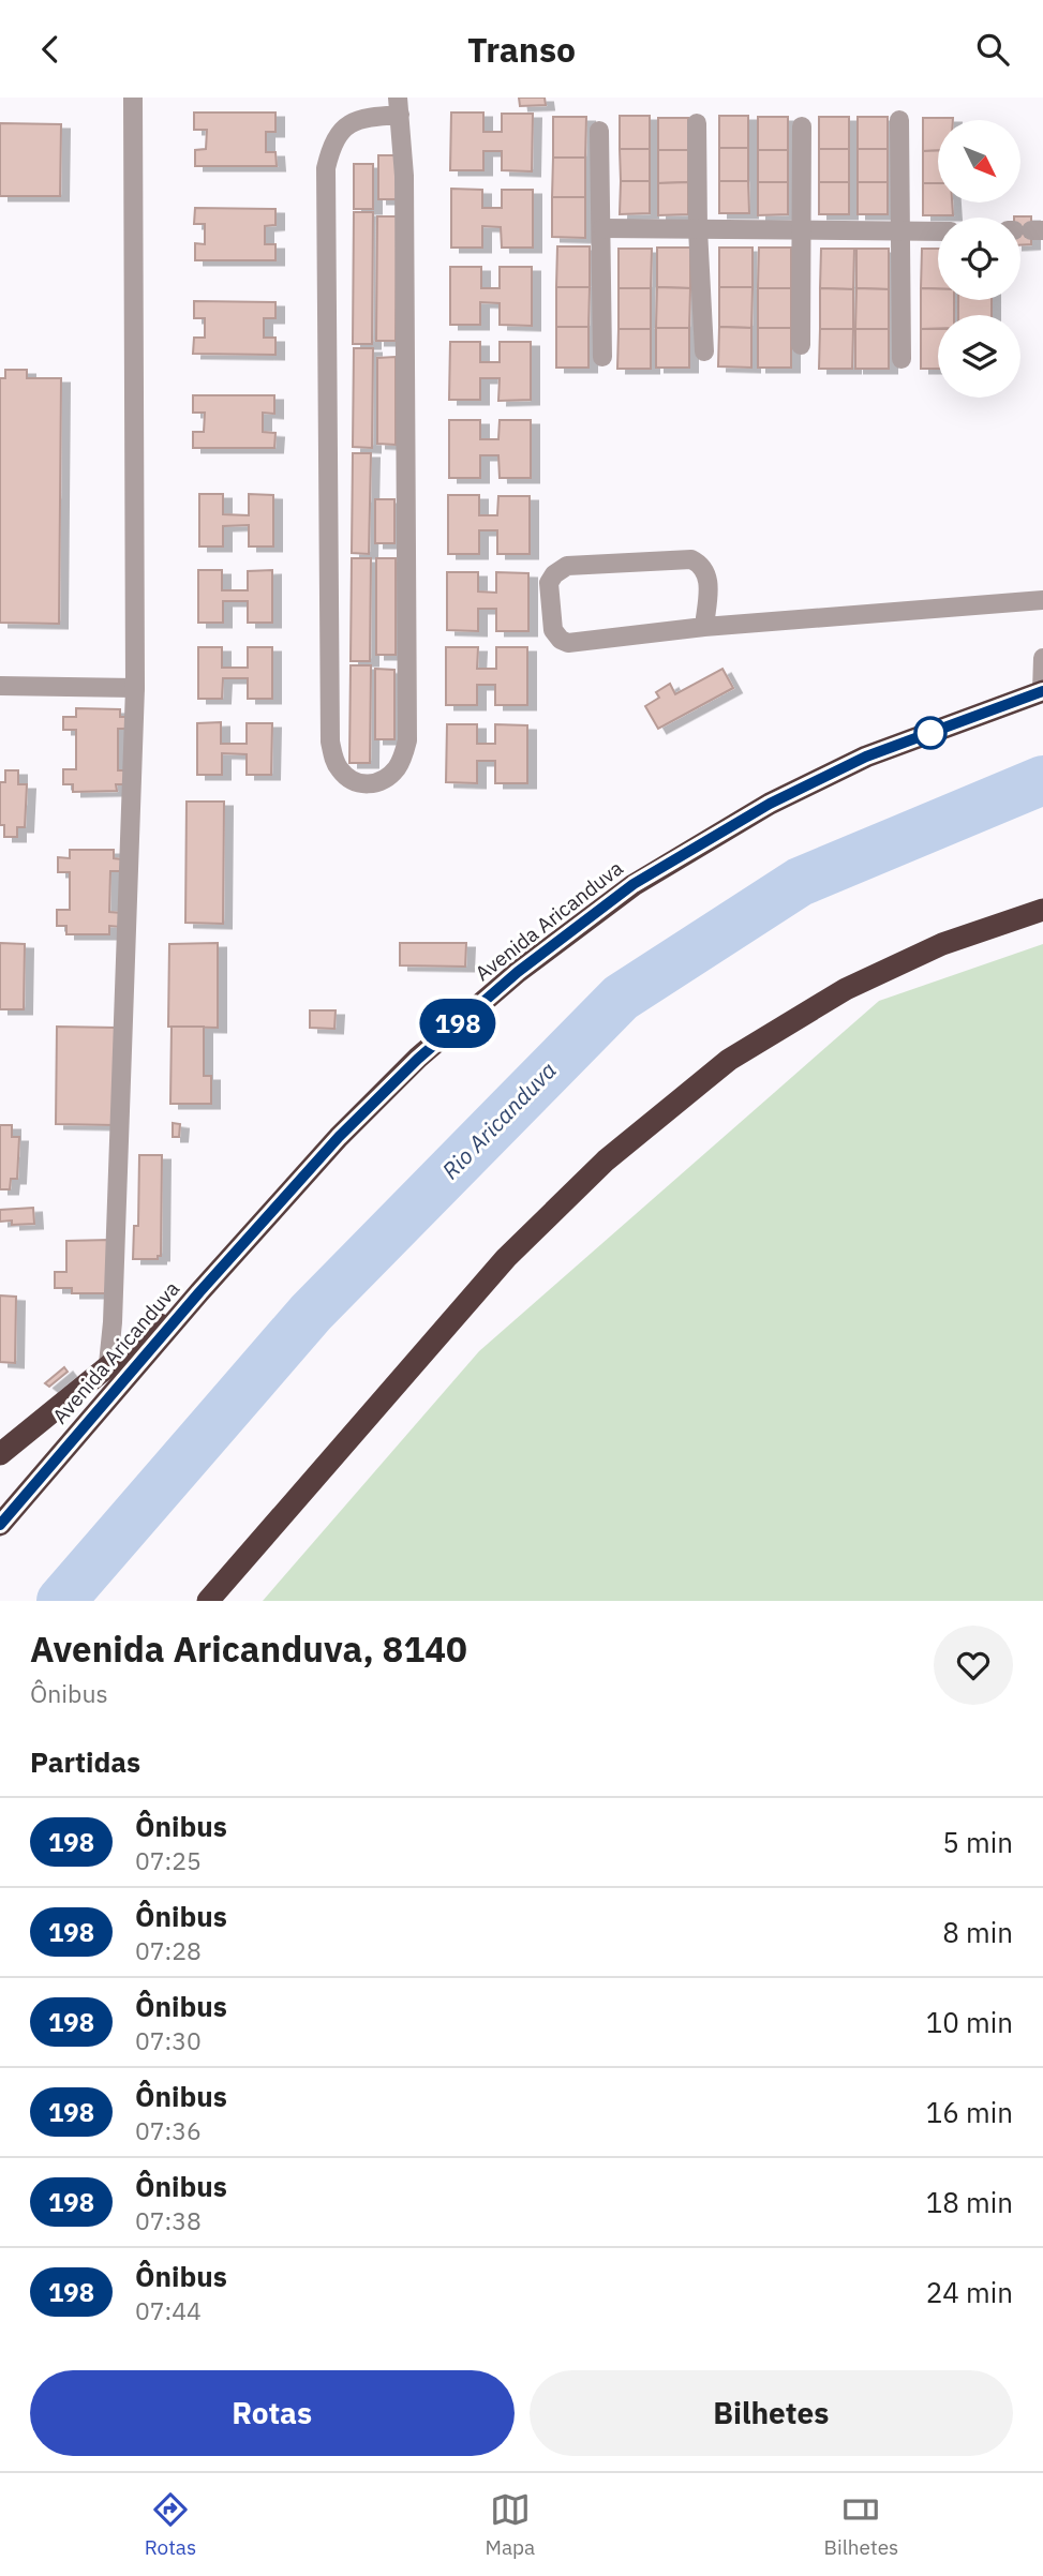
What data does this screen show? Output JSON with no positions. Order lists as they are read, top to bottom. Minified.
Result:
{"streets":{"highway":["Avenida Aricanduva"]},"water":["Rio Aricanduva"],"lines":["bus line 198"],"north":"bottom right","page":{"header":"Transo","on_map":"198","heading":[["Avenida Aricanduva, 8140","Ônibus"],"Partidas"],"list":[{"mark":"198","name":"Ônibus","note":"07:25","value":"5 min"},{"mark":"198","name":"Ônibus","note":"07:28","value":"8 min"},{"mark":"198","name":"Ônibus","note":"07:30","value":"10 min"},{"mark":"198","name":"Ônibus","note":"07:36","value":"16 min"},{"mark":"198","name":"Ônibus","note":"07:38","value":"18 min"},{"mark":"198","name":"Ônibus","note":"07:44","value":"24 min"}],"buttons":["Rotas","Bilhetes"],"tabs":["Rotas","Mapa","Bilhetes"]}}
